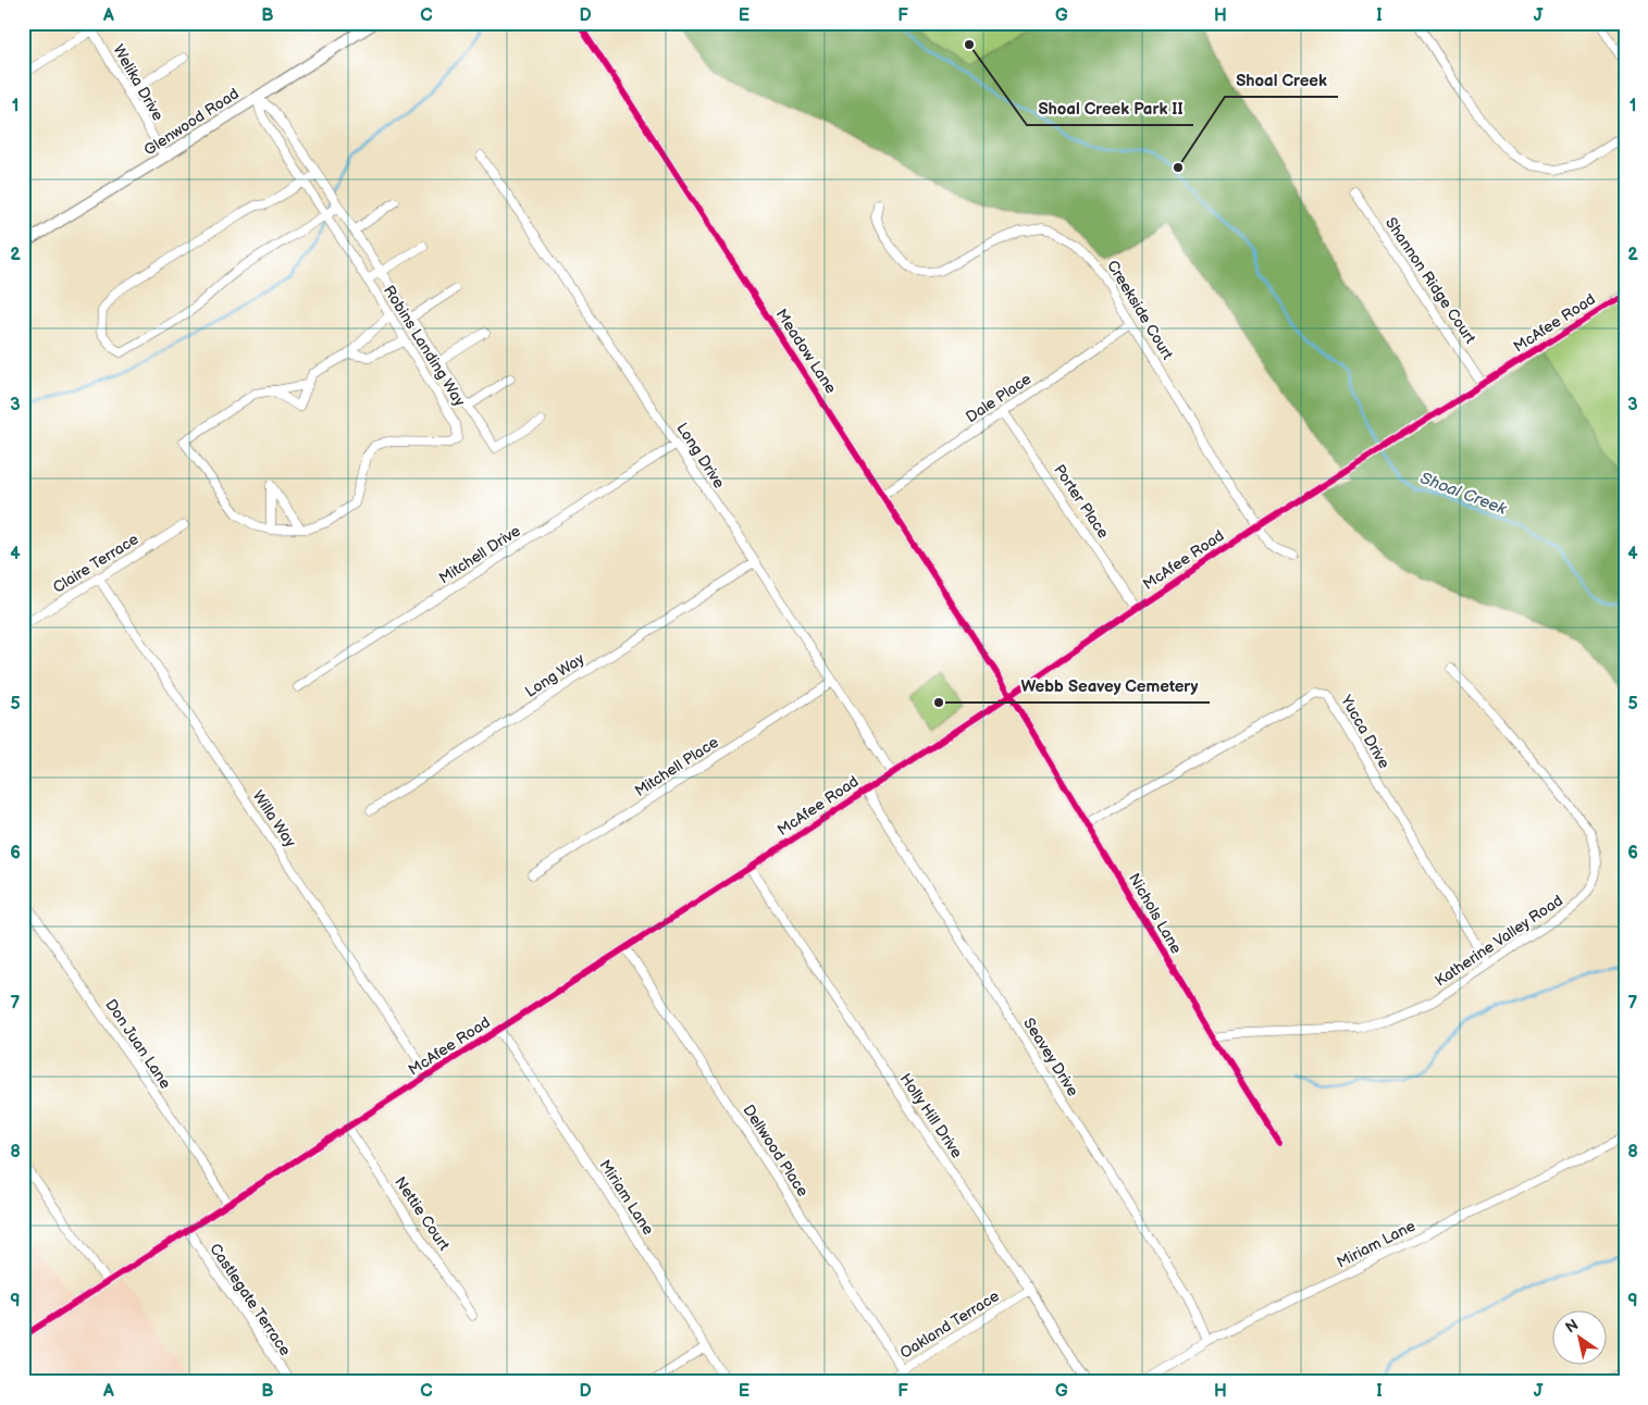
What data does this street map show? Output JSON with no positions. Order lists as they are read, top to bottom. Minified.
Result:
{"streets":{"main road":["Glenwood Road"],"street":["Welika Drive","Shannon Ridge Court","Creekside Court","McAfee Road","Robins Landing Way","Meadow Lane","Dale Place","Long Drive","Porter Place","Mitchell Drive","Claire Terrace","Long Way","Yucca Drive","Mitchell Place","Willa Way","Nichols Lane","Katherine Valley Road","Don Juan Lane","Seavey Drive","Holly Hill Drive","Dellwood Place","Miriam Lane","Nettie Court","Castlegate Terrace","Oakland Terrace"]},"crossings":[["Welika Drive","Glenwood Road"],["Glenwood Road","Robins Landing Way"],["Shannon Ridge Court","McAfee Road"],["Creekside Court","McAfee Road"],["Creekside Court","Dale Place"],["McAfee Road","Meadow Lane"],["McAfee Road","Long Drive"],["McAfee Road","Porter Place"],["McAfee Road","Willa Way"],["McAfee Road","Nichols Lane"],["McAfee Road","Don Juan Lane"],["McAfee Road","Seavey Drive"],["McAfee Road","Holly Hill Drive"],["McAfee Road","Dellwood Place"],["McAfee Road","Miriam Lane"],["McAfee Road","Nettie Court"],["McAfee Road","Castlegate Terrace"],["Meadow Lane","Dale Place"],["Meadow Lane","Nichols Lane"],["Dale Place","Porter Place"],["Long Drive","Mitchell Drive"],["Long Drive","Long Way"],["Long Drive","Mitchell Place"],["Claire Terrace","Willa Way"],["Yucca Drive","Nichols Lane"],["Yucca Drive","Katherine Valley Road"],["Nichols Lane","Katherine Valley Road"],["Seavey Drive","Miriam Lane"],["Holly Hill Drive","Oakland Terrace"],["Dellwood Place","Oakland Terrace"]],"water":["Shoal Creek"],"places":["Shoal Creek Park II","Shoal Creek","Webb Seavey Cemetery"],"north":"top left","grid":{"columns":["A","B","C","D","E","F","G","H","I","J"],"rows":["1","2","3","4","5","6","7","8","9"]}}
